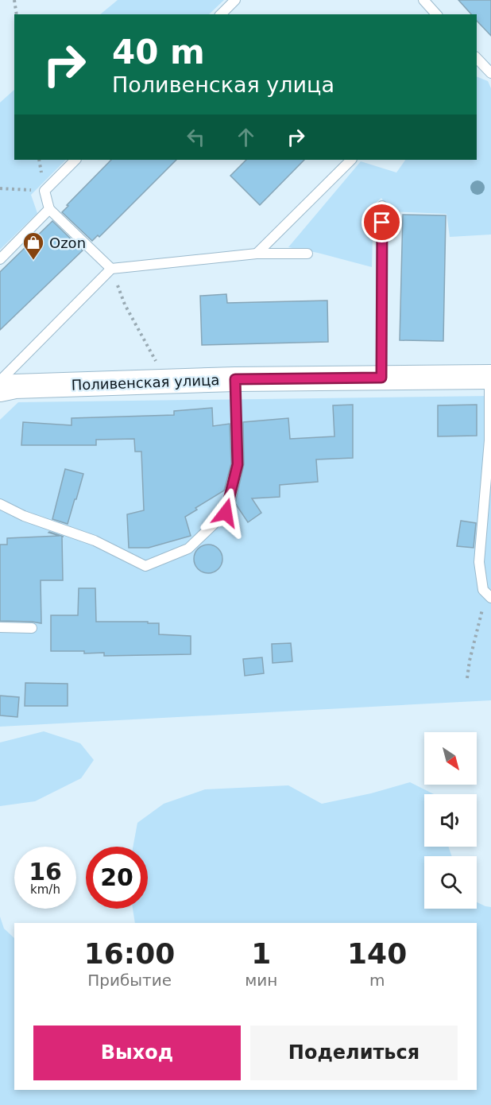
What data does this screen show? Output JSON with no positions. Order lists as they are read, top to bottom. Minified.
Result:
{"streets":{"street":["Поливенская улица"]},"places":{"shop":["Ozon"]},"north":"bottom right","page":{"turn":["40 m","Поливенская улица"],"speed":"16 km/h","limit":"20","eta":["16:00","Прибытие","1","мин","140","m"],"buttons":["Выход","Поделиться"]}}
